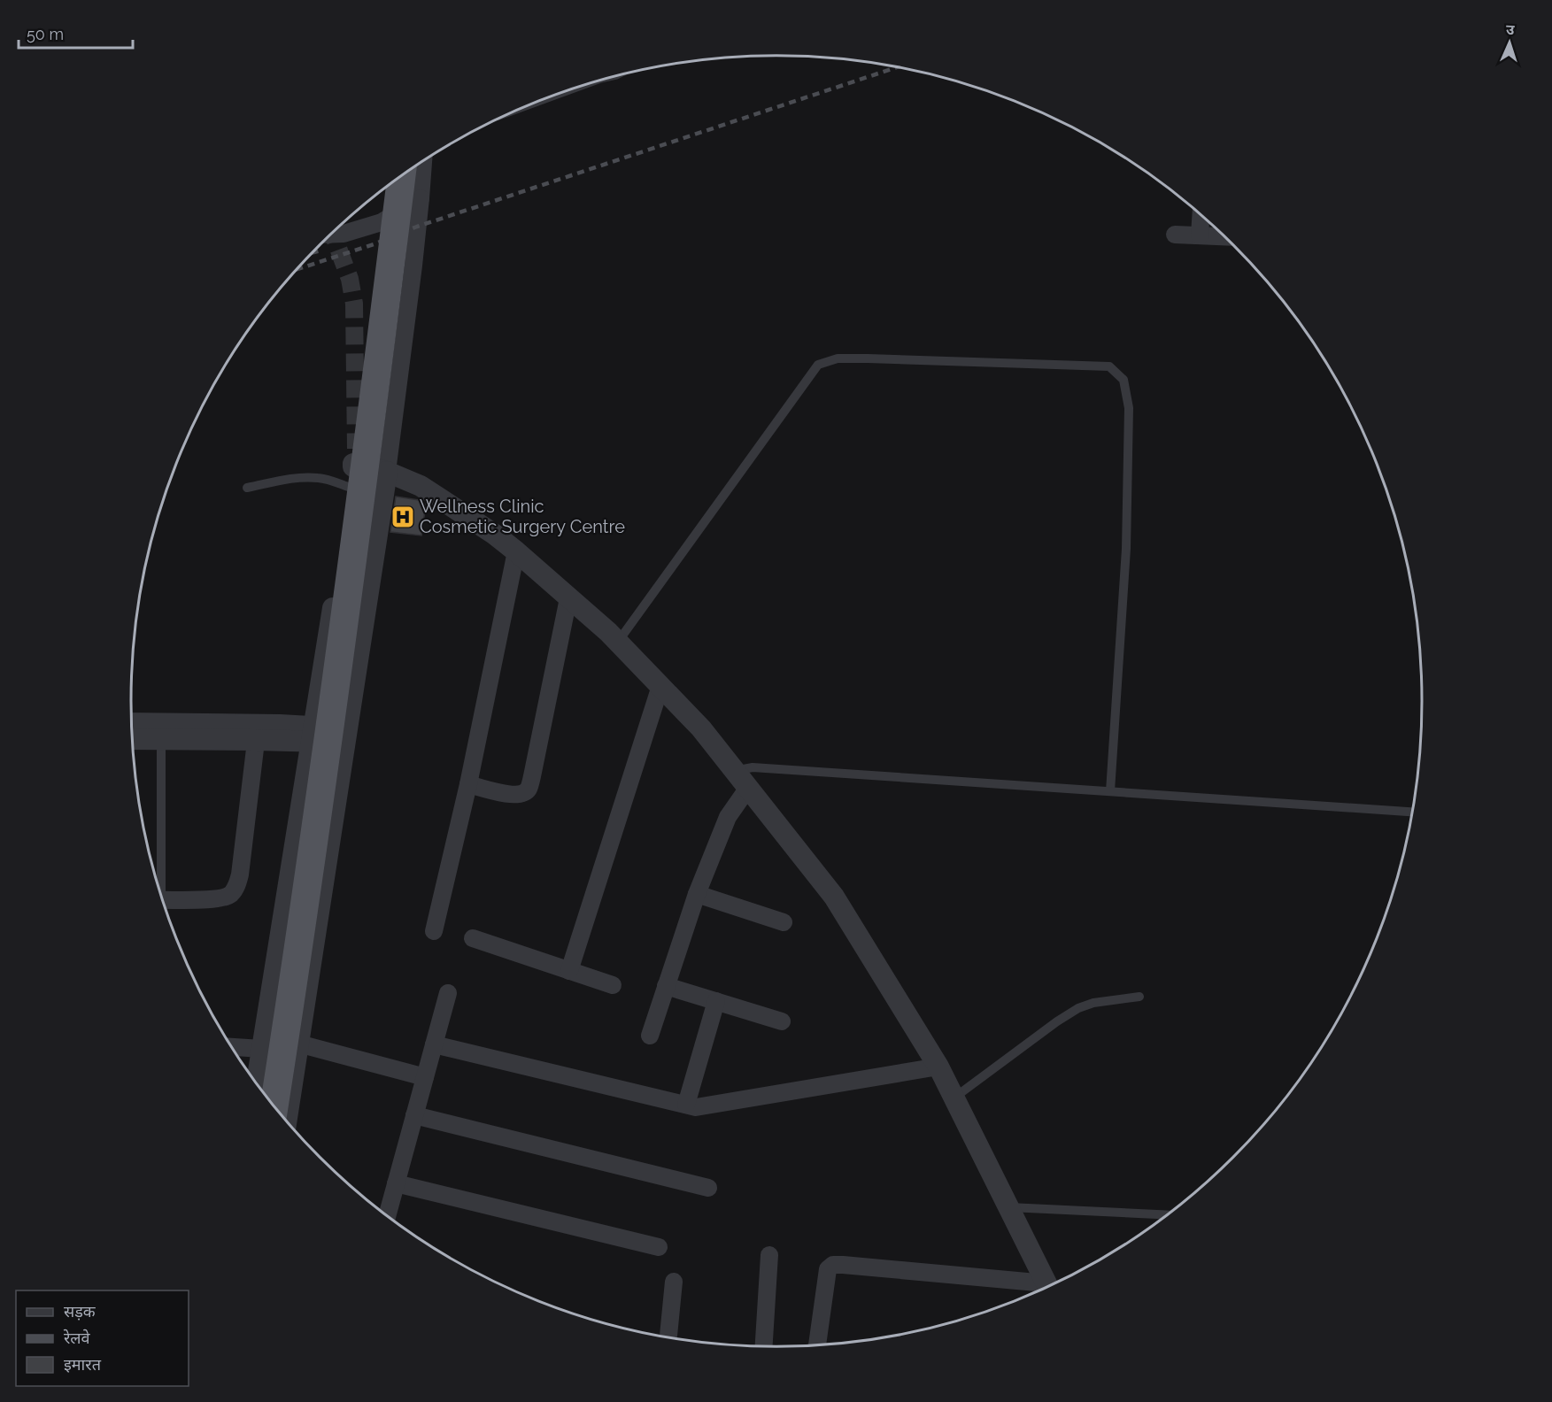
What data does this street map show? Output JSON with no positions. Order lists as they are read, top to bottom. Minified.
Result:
{"places":{"hospital":["Wellness Clinic Cosmetic Surgery Centre"]},"legend":["सड़क","रेलवे","इमारत"],"scale_bar":"50 m","north":"top"}
